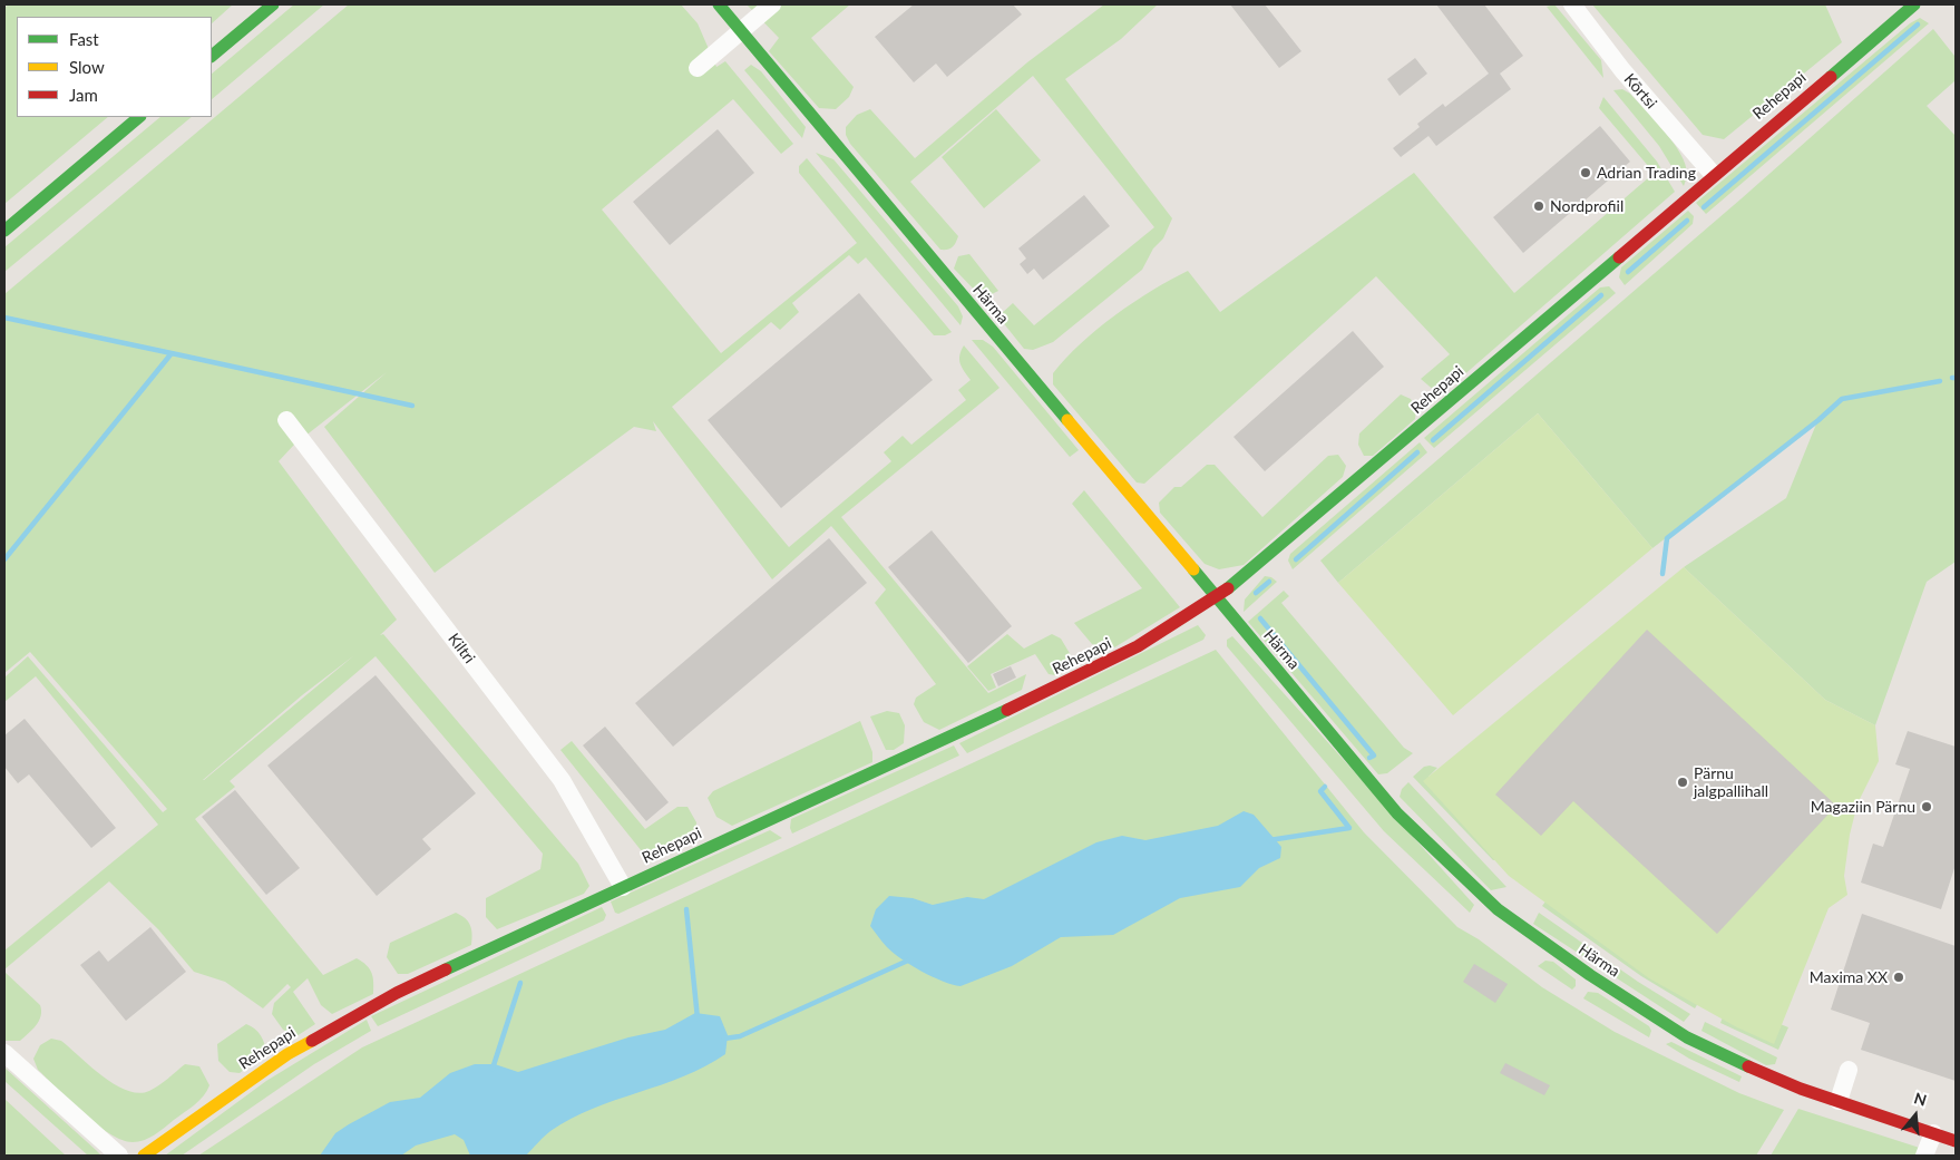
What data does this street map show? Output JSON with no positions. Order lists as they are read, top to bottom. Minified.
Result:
{"streets":{"street":["Kõrtsi","Rehepapi","Härma","Kiltri"]},"crossings":[["Kõrtsi","Rehepapi"],["Rehepapi","Härma"],["Rehepapi","Kiltri"]],"places":["Adrian Trading","Nordprofiil","Pärnu jalgpallihall","Magaziin Pärnu","Maxima XX"],"legend":["Fast","Slow","Jam"],"north":"top"}
